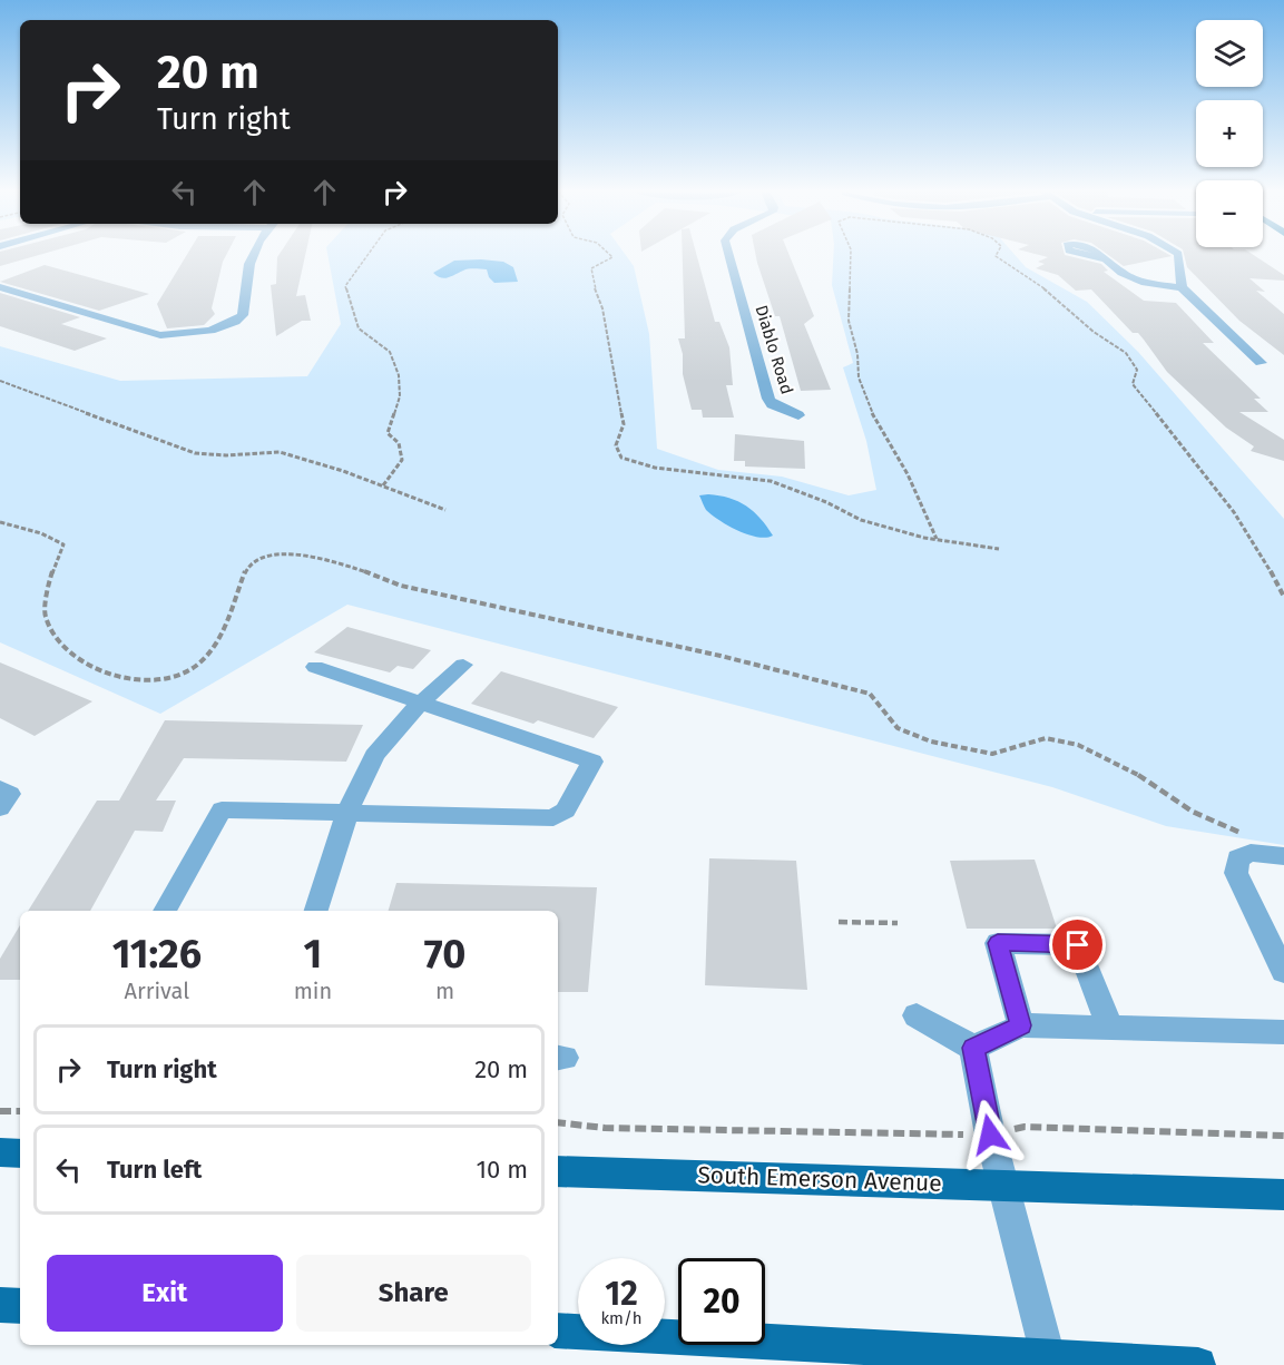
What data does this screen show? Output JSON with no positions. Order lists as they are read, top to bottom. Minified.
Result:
{"streets":{"main road":["South Emerson Avenue"],"street":["Diablo Road"]},"page":{"map_buttons":["+","−"],"turn":["20 m","Turn right"],"eta":["11:26","Arrival","1","min","70","m"],"list":[{"name":"Turn right","value":"20 m"},{"name":"Turn left","value":"10 m"}],"buttons":["Exit","Share"],"speed":"12 km/h","limit":"20"}}
